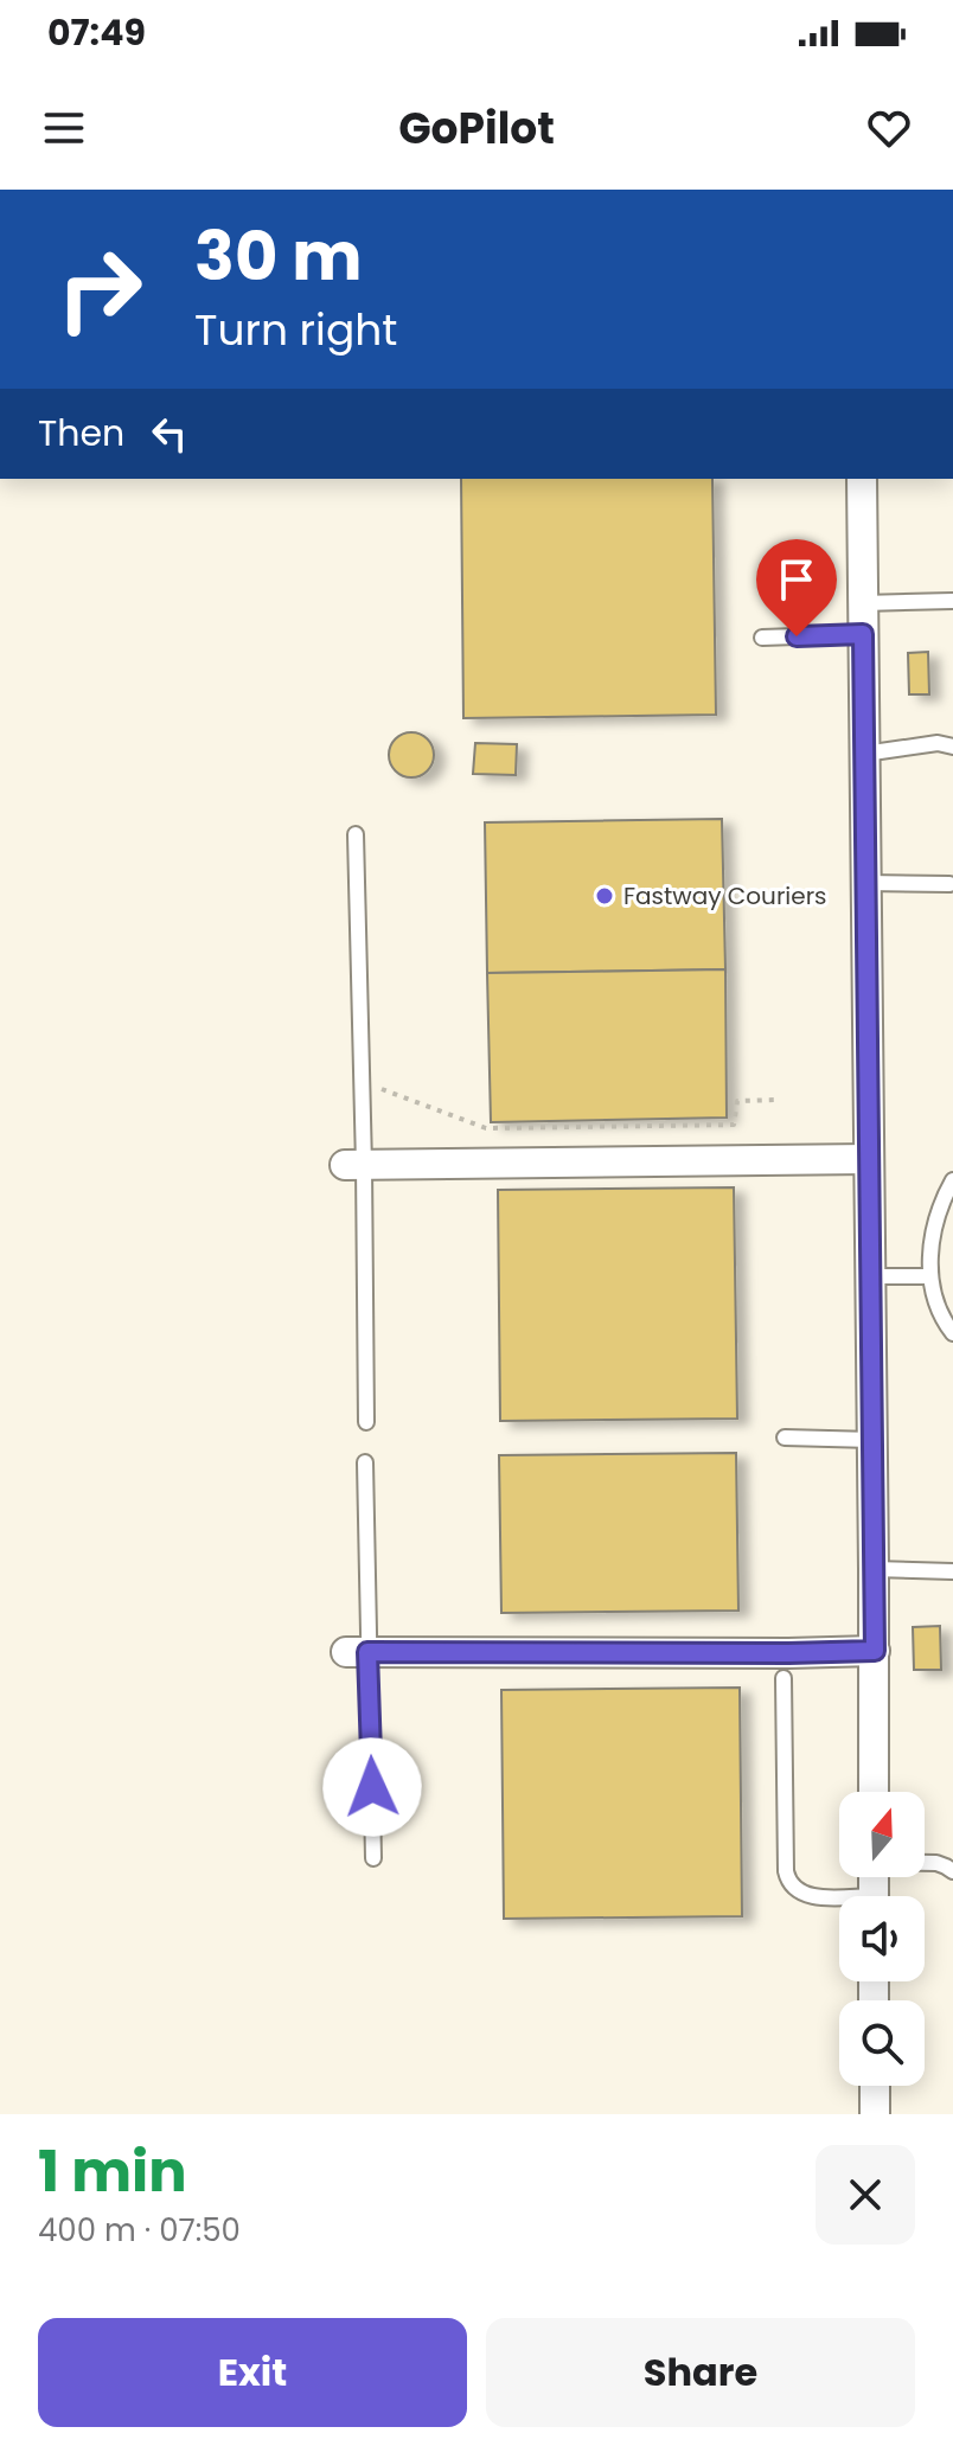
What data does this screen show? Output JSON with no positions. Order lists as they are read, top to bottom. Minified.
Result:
{"places":["Fastway Couriers"],"north":"top","page":{"status":"07:49","header":"GoPilot","turn":["30 m","Turn right"],"then":"Then","heading":["1 min","400 m · 07:50"],"buttons":["Exit","Share"]}}
